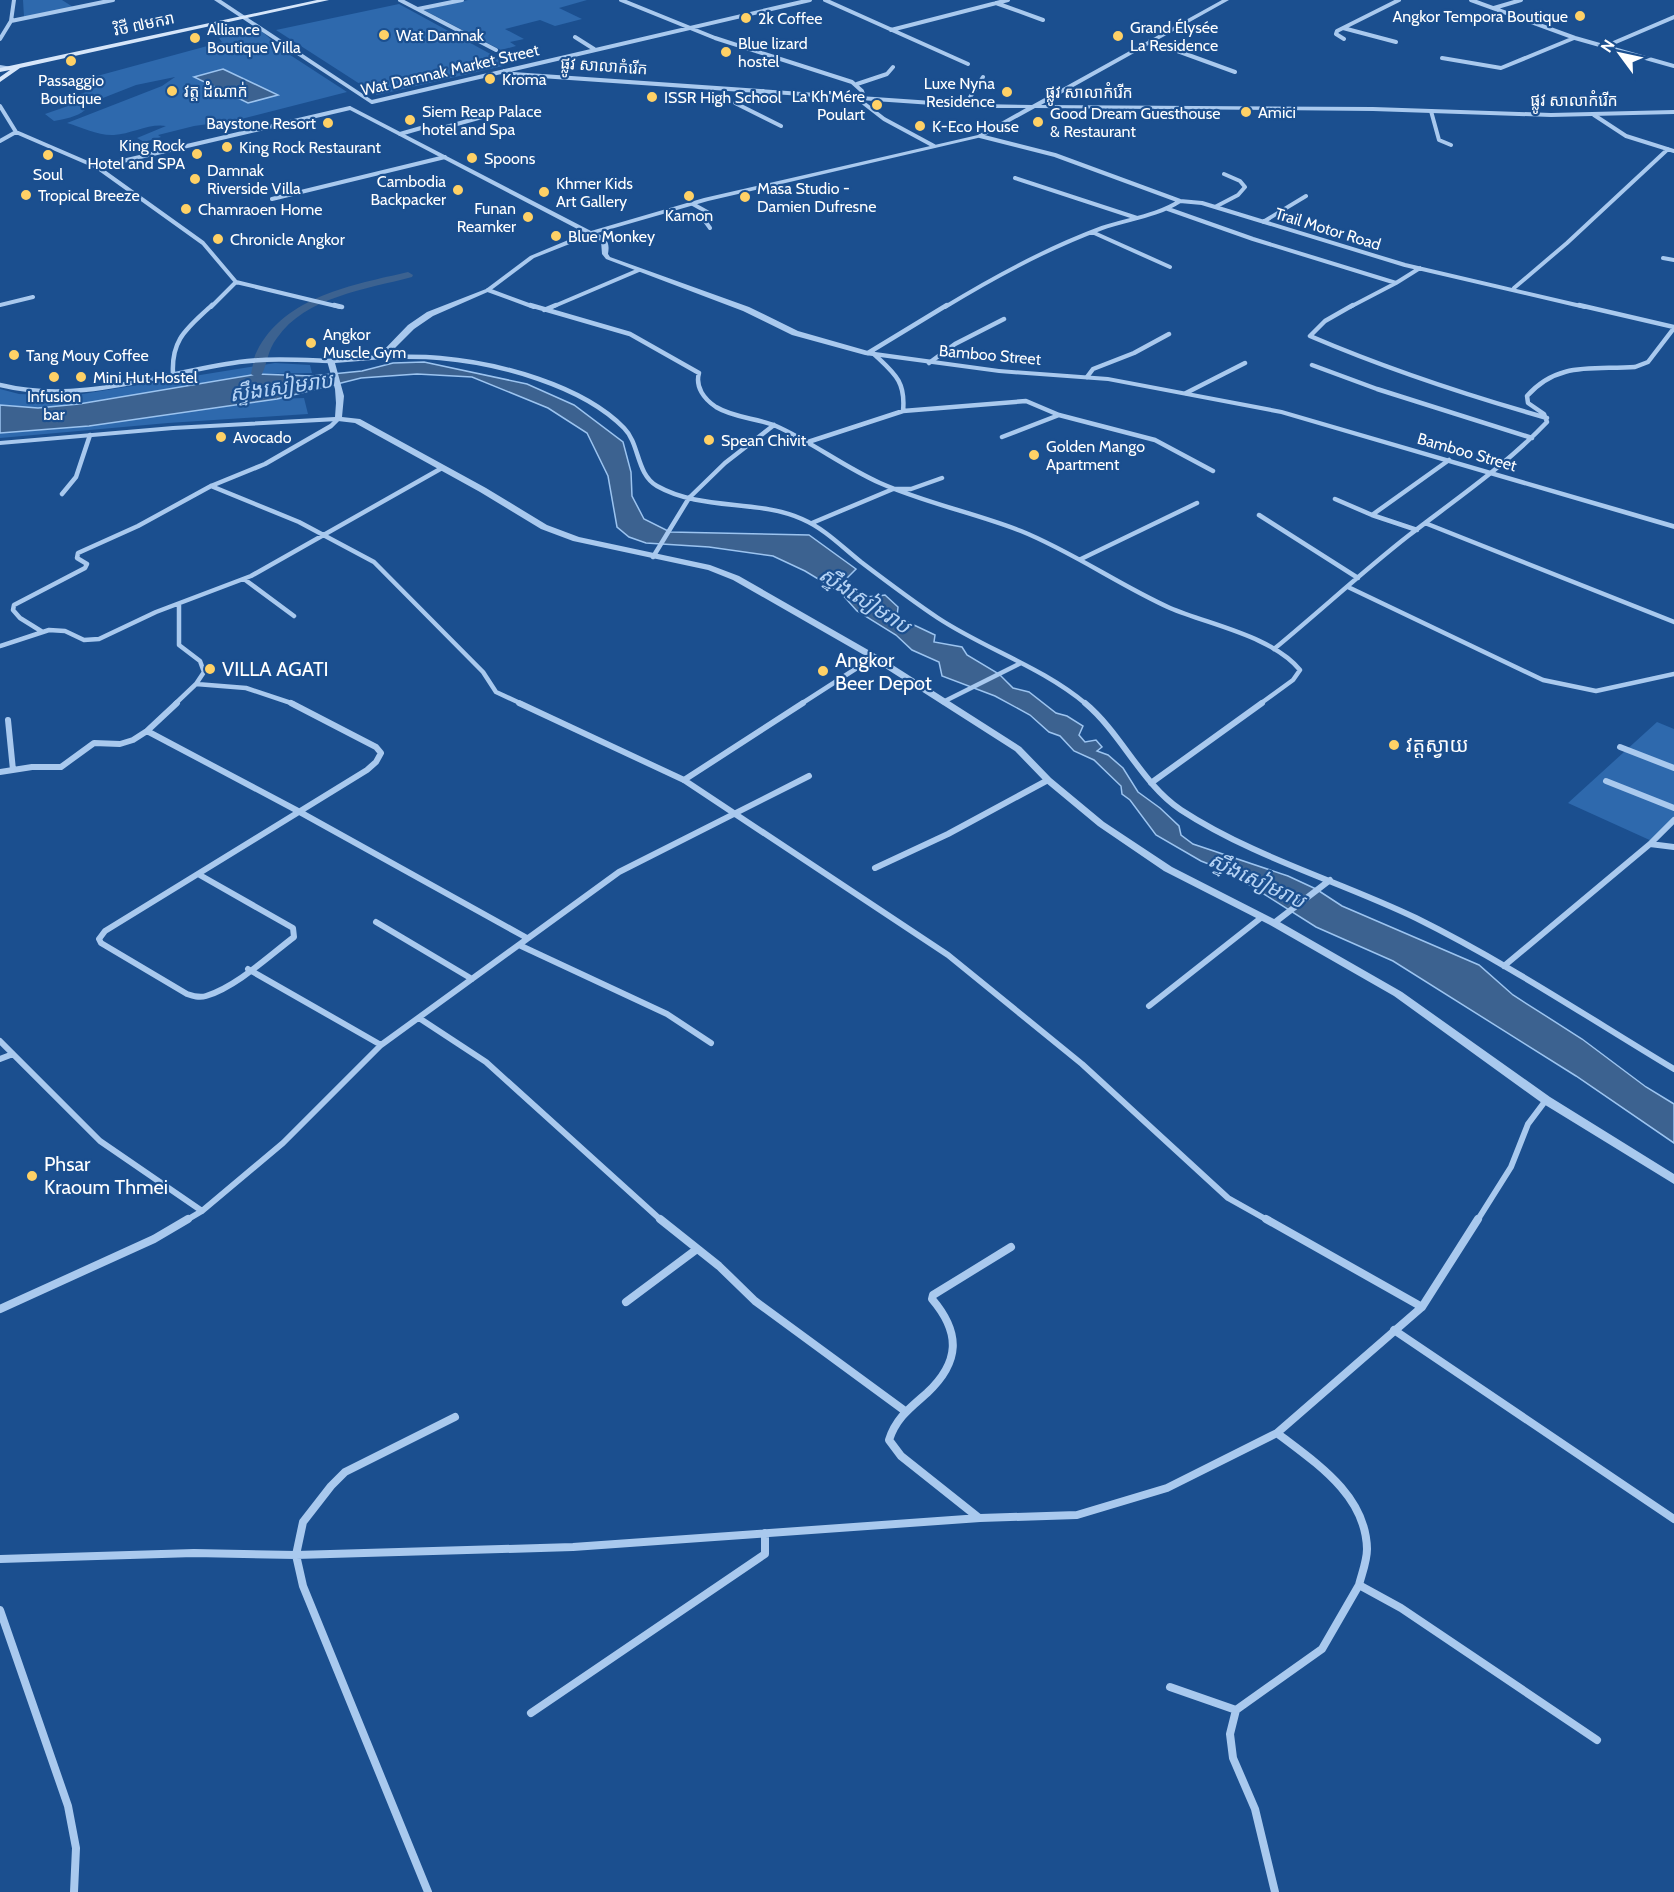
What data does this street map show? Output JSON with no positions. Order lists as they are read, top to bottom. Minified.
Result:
{"streets":{"main road":["វិថី ៧មករា"],"street":["ផ្លូវ សាលាកំរើក","Wat Damnak Market Street","Trail Motor Road","Bamboo Street"]},"crossings":[["ផ្លូវ សាលាកំរើក","Wat Damnak Market Street"],["Wat Damnak Market Street","Bamboo Street"]],"water":["ស្ទឹងសៀមរាប"],"places":["Angkor Tempora Boutique","2k Coffee","Wat Damnak","Grand Élysée La Residence","Alliance Boutique Villa","Blue lizard hostel","Passaggio Boutique","Kroma","វត្ត ដំំណាក់","Luxe Nyna Residence","ISSR High School","La Kh'Mére Poulart","Amici","Siem Reap Palace hotel and Spa","Good Dream Guesthouse & Restaurant","Baystone Resort","K-Eco House","King Rock Restaurant","King Rock Hotel and SPA","Soul","Spoons","Damnak Riverside Villa","Cambodia Backpacker","Khmer Kids Art Gallery","Tropical Breeze","Kamon","Masa Studio - Damien Dufresne","Chamraoen Home","Funan Reamker","Blue Monkey","Chronicle Angkor","Angkor Muscle Gym","Tang Mouy Coffee","Infusion bar","Mini Hut Hostel","Avocado","Spean Chivit","Golden Mango Apartment","VILLA AGATI","Angkor Beer Depot","វត្តស្វាយ","Phsar Kraoum Thmei"],"north":"top left"}
